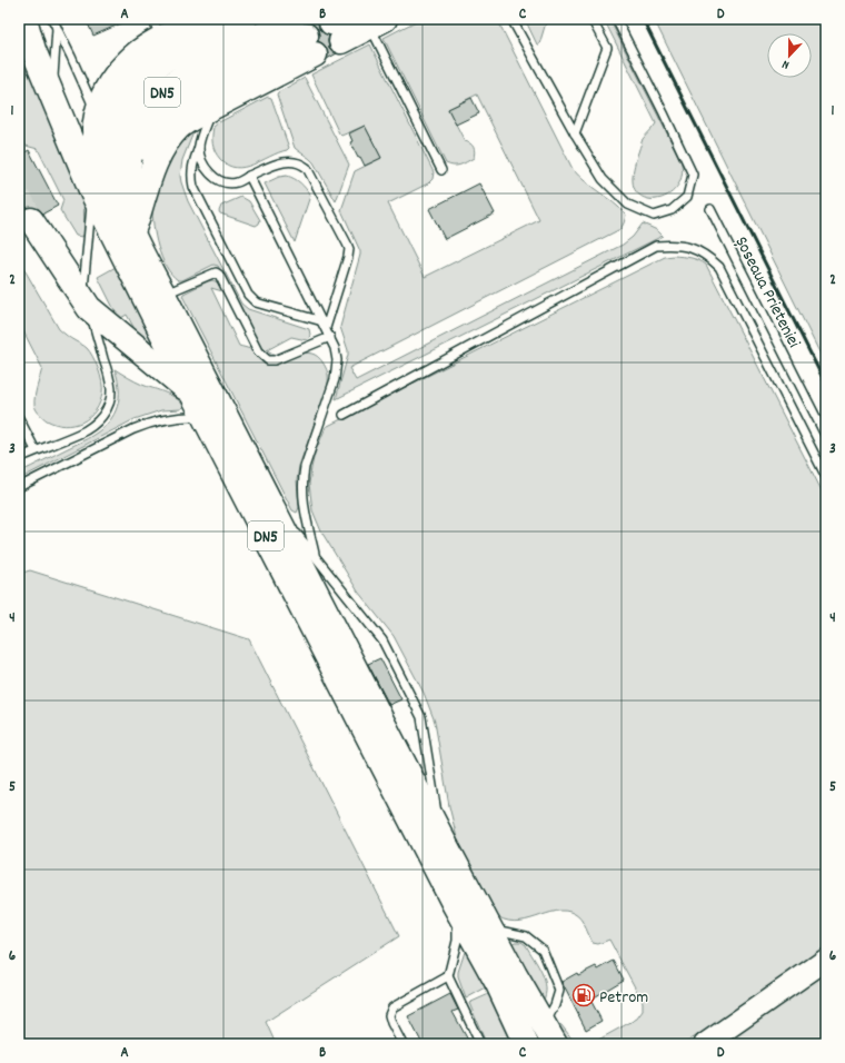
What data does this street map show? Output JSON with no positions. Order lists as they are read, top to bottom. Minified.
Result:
{"streets":{"highway":["DN5"],"lane":["Șoseaua Prieteniei"]},"places":{"fuel station":["Petrom"]},"north":"bottom","grid":{"columns":["A","B","C","D"],"rows":["1","2","3","4","5","6"]}}
